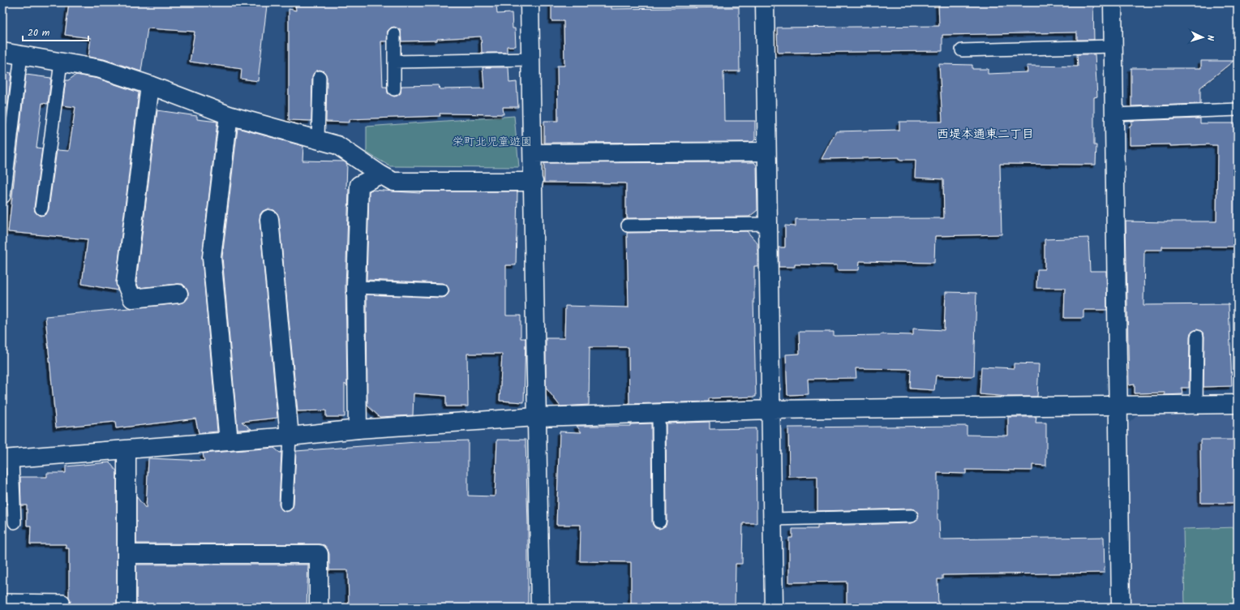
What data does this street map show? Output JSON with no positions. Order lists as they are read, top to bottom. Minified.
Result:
{"districts":["西堤本通東二丁目"],"parks":["栄町北児童遊園"],"scale_bar":"20 m","north":"right"}
